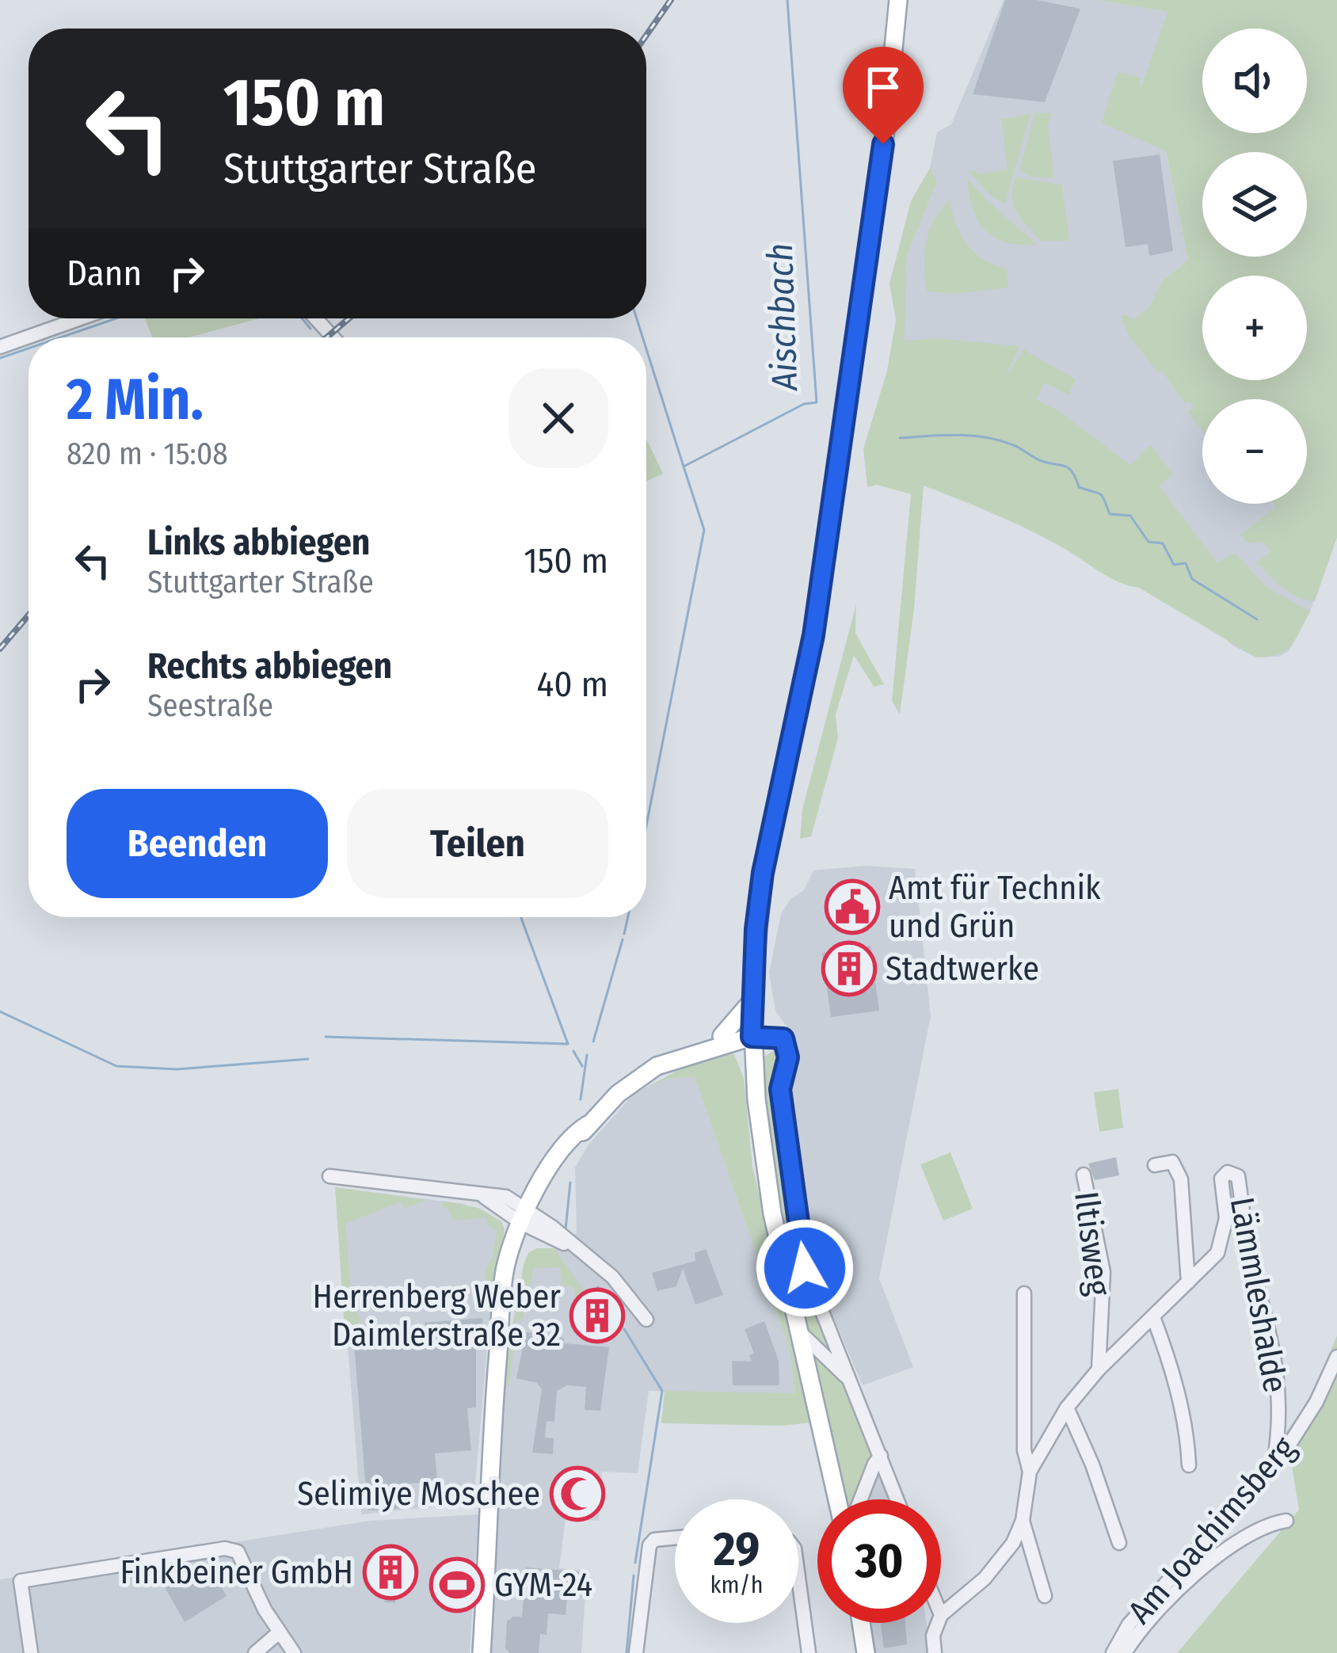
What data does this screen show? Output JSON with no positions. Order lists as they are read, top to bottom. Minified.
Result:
{"streets":{"street":["Iltisweg","Lämmleshalde","Am Joachimsberg"]},"crossings":[["Iltisweg","Lämmleshalde"],["Lämmleshalde","Am Joachimsberg"]],"water":["Aischbach"],"places":{"public building":["Amt für Technik und Grün"],"building":["Stadtwerke","Herrenberg Weber Daimlerstraße 32","Finkbeiner GmbH"],"mosque":["Selimiye Moschee"],"sports":["GYM-24"]},"page":{"map_buttons":["+","−"],"turn":["150 m","Stuttgarter Straße"],"then":"Dann","heading":["2 Min.","820 m · 15:08"],"list":[{"name":"Links abbiegen","note":"Stuttgarter Straße","value":"150 m"},{"name":"Rechts abbiegen","note":"Seestraße","value":"40 m"}],"buttons":["Beenden","Teilen"],"speed":"29 km/h","limit":"30"}}
